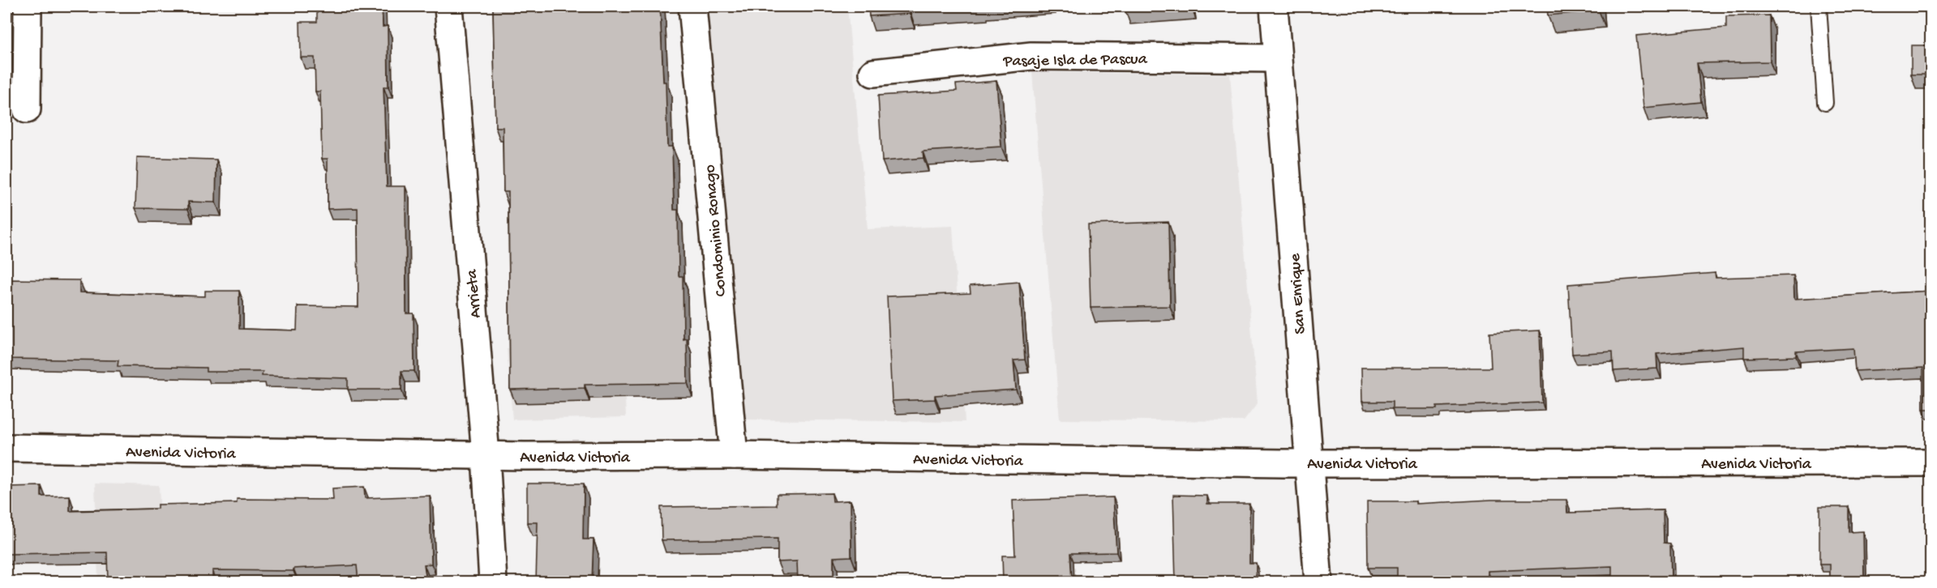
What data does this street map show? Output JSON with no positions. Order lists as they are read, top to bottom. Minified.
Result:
{"streets":{"street":["Pasaje Isla de Pascua","Condominio Ronago","Arrieta","San Enrique","Avenida Victoria"]},"crossings":[["Pasaje Isla de Pascua","San Enrique"],["Condominio Ronago","Avenida Victoria"],["Arrieta","Avenida Victoria"],["San Enrique","Avenida Victoria"]]}
